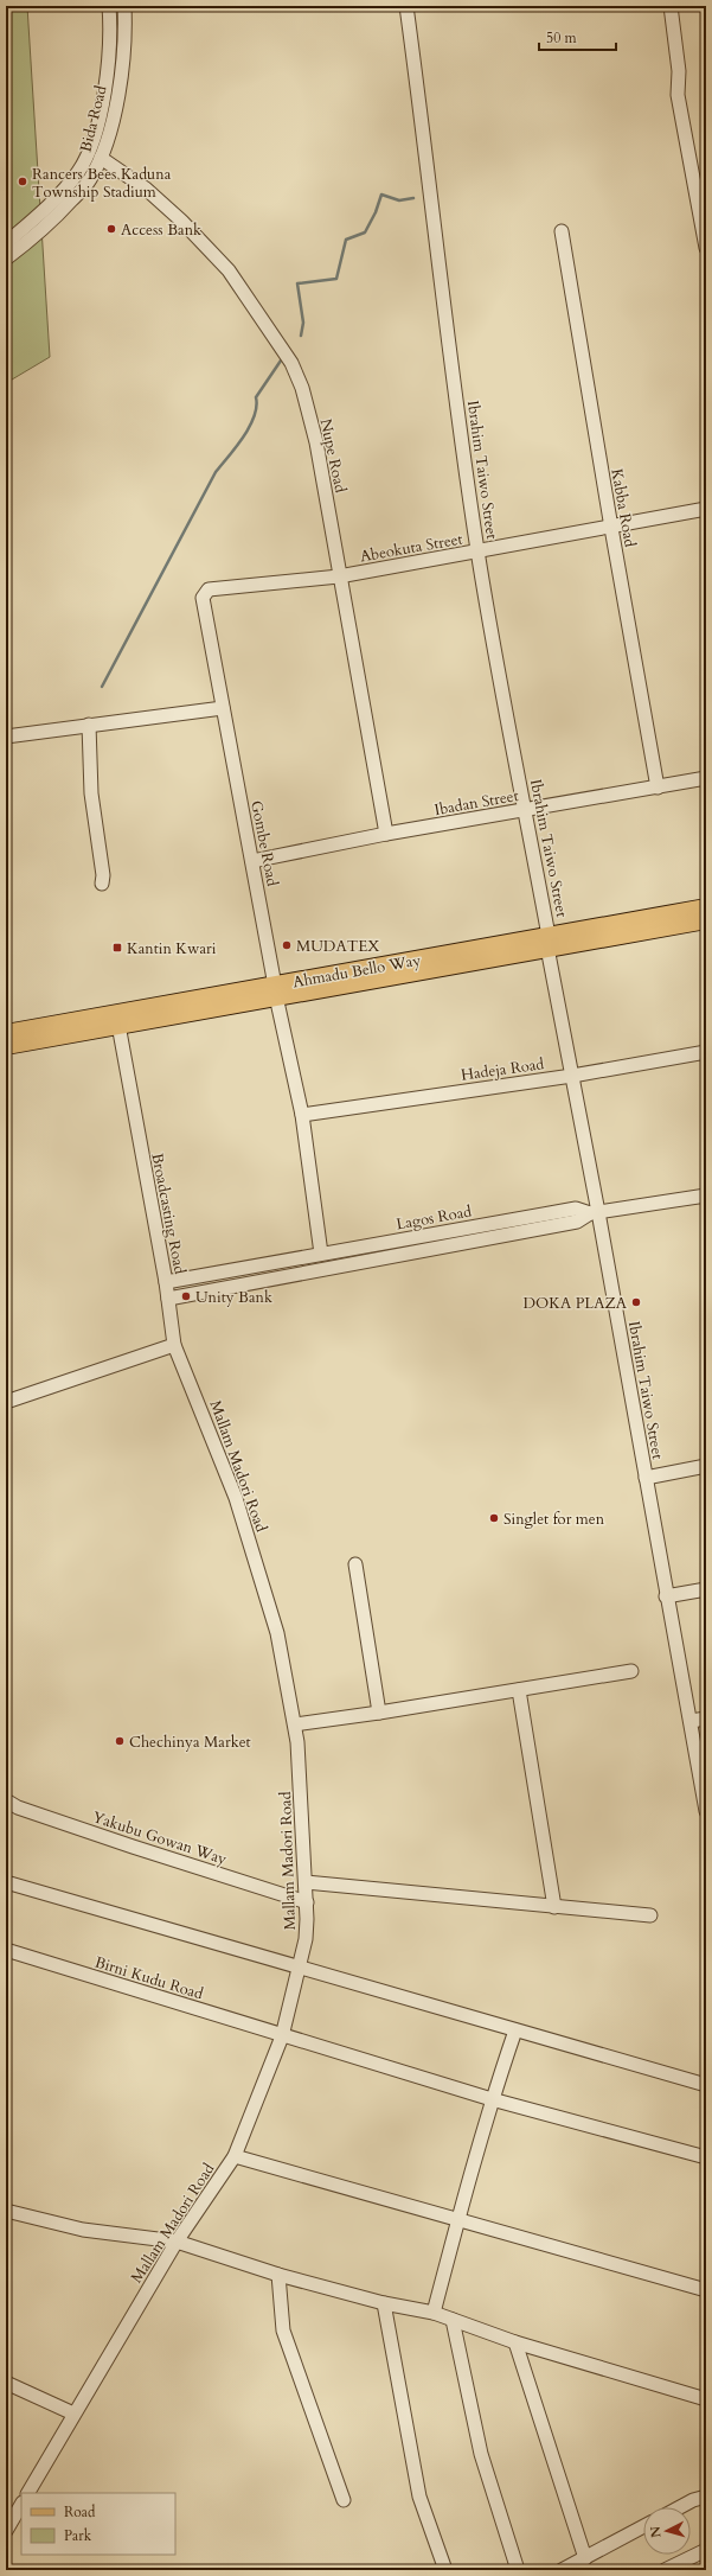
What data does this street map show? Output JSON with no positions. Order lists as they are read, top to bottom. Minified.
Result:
{"streets":{"main road":["Ahmadu Bello Way"],"street":["Bida Road","Nupe Road","Ibrahim Taiwo Street","Kabba Road","Abeokuta Street","Ibadan Street","Gombe Road","Hadeja Road","Broadcasting Road","Lagos Road","Mallam Madori Road","Yakubu Gowan Way","Birni Kudu Road"]},"crossings":[["Bida Road","Nupe Road"],["Nupe Road","Abeokuta Street"],["Nupe Road","Ibadan Street"],["Ibrahim Taiwo Street","Abeokuta Street"],["Ibrahim Taiwo Street","Ibadan Street"],["Ibrahim Taiwo Street","Ahmadu Bello Way"],["Ibrahim Taiwo Street","Hadeja Road"],["Ibrahim Taiwo Street","Lagos Road"],["Kabba Road","Abeokuta Street"],["Kabba Road","Ibadan Street"],["Abeokuta Street","Gombe Road"],["Ibadan Street","Gombe Road"],["Gombe Road","Ahmadu Bello Way"],["Gombe Road","Hadeja Road"],["Gombe Road","Lagos Road"],["Ahmadu Bello Way","Broadcasting Road"],["Broadcasting Road","Lagos Road"],["Broadcasting Road","Mallam Madori Road"],["Mallam Madori Road","Yakubu Gowan Way"],["Mallam Madori Road","Birni Kudu Road"]],"places":{"other":["Rancers Bees Kaduna Township Stadium","Access Bank","MUDATEX","Unity Bank","DOKA PLAZA","Singlet for men","Chechinya Market"],"transit":["Kantin Kwari"]},"legend":["Road","Park"],"scale_bar":"50 m","north":"left"}
